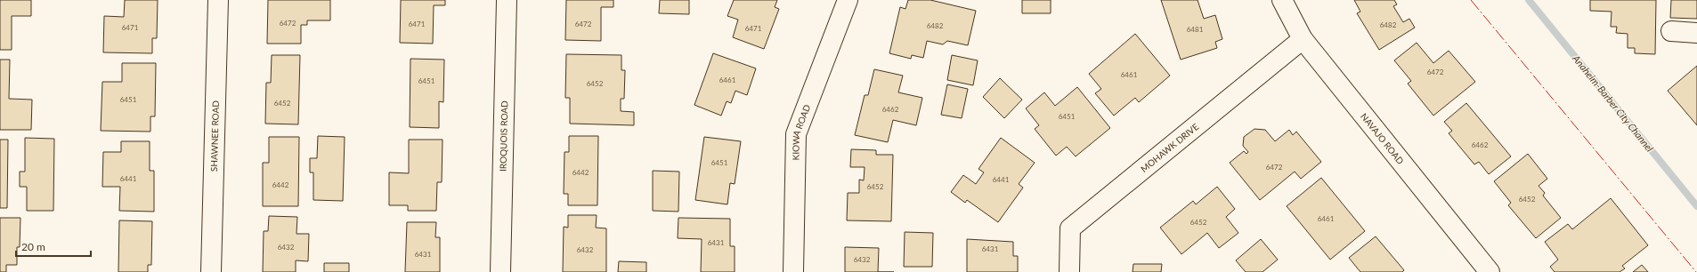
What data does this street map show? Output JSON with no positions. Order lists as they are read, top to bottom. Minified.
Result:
{"streets":{"street":["KIOWA ROAD","SHAWNEE ROAD","IROQUOIS ROAD","NAVAJO ROAD","MOHAWK DRIVE"]},"crossings":[["NAVAJO ROAD","MOHAWK DRIVE"]],"water":["Anaheim-Barber City Channel"],"house_numbers":["6472","6471","6472","6482","6482","6471","6471","6481","6472","6461","6461","6451","6452","6451","6452","6462","6451","6462","6451","6472","6442","6441","6441","6442","6452","6452","6461","6452","6431","6432","6431","6432","6431","6432"],"scale_bar":"20 m"}
